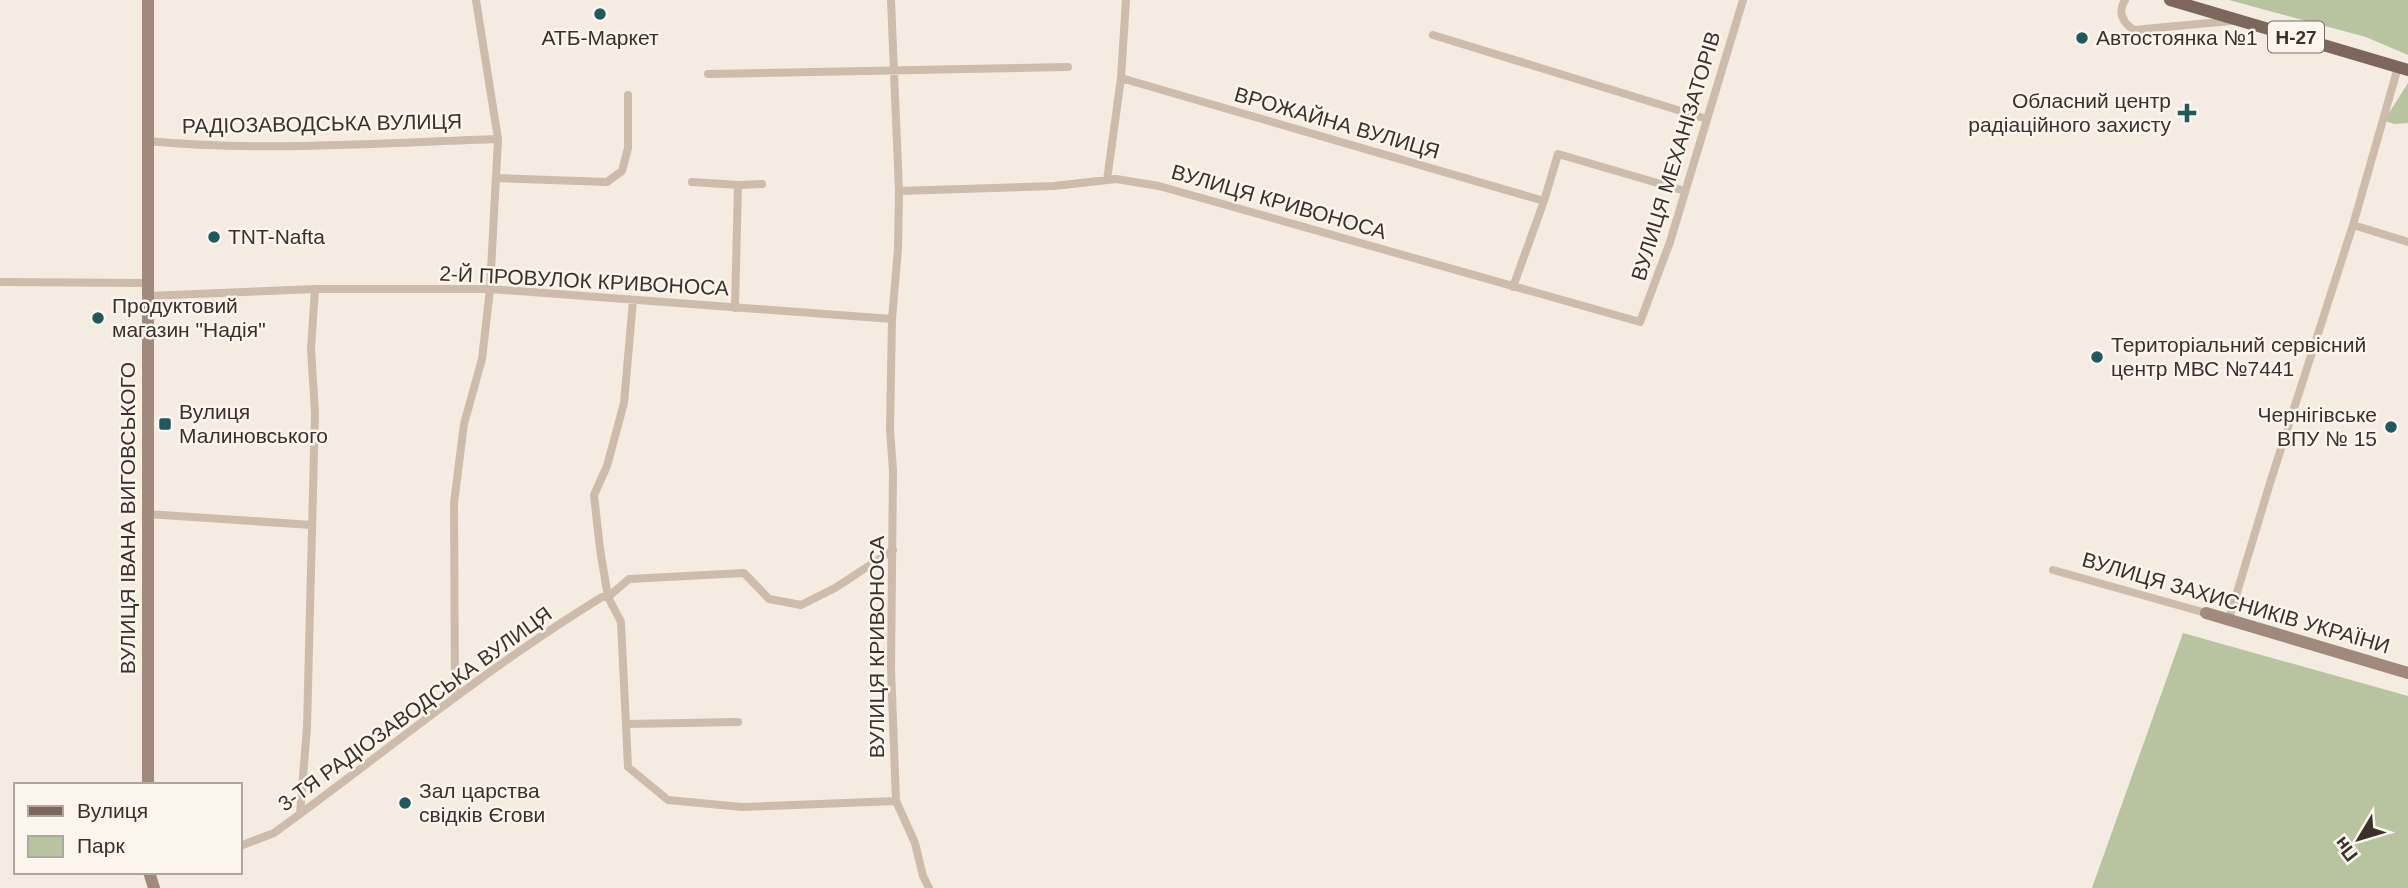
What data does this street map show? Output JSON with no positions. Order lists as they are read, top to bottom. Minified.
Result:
{"streets":{"main road":["Н-27"],"street":["ВРОЖАЙНА ВУЛИЦЯ","РАДІОЗАВОДСЬКА ВУЛИЦЯ","ВУЛИЦЯ МЕХАНІЗАТОРІВ","ВУЛИЦЯ КРИВОНОСА","2-Й ПРОВУЛОК КРИВОНОСА","ВУЛИЦЯ ІВАНА ВИГОВСЬКОГО","ВУЛИЦЯ ЗАХИСНИКІВ УКРАЇНИ","3-ТЯ РАДІОЗАВОДСЬКА ВУЛИЦЯ"]},"crossings":[["РАДІОЗАВОДСЬКА ВУЛИЦЯ","ВУЛИЦЯ ІВАНА ВИГОВСЬКОГО"],["ВУЛИЦЯ МЕХАНІЗАТОРІВ","ВУЛИЦЯ КРИВОНОСА"],["ВУЛИЦЯ КРИВОНОСА","2-Й ПРОВУЛОК КРИВОНОСА"],["ВУЛИЦЯ КРИВОНОСА","3-ТЯ РАДІОЗАВОДСЬКА ВУЛИЦЯ"],["2-Й ПРОВУЛОК КРИВОНОСА","ВУЛИЦЯ ІВАНА ВИГОВСЬКОГО"]],"places":{"other":["АТБ-Маркет","Автостоянка №1","TNT-Nafta","Продуктовий магазин \"Надія\"","Територіальний сервісний центр МВС №7441","Чернігівське ВПУ № 15","Зал царства свідків Єгови"],"health":["Обласний центр радіаційного захисту"],"transit":["Вулиця Малиновського"]},"legend":["Вулиця","Парк"],"north":"bottom left"}
